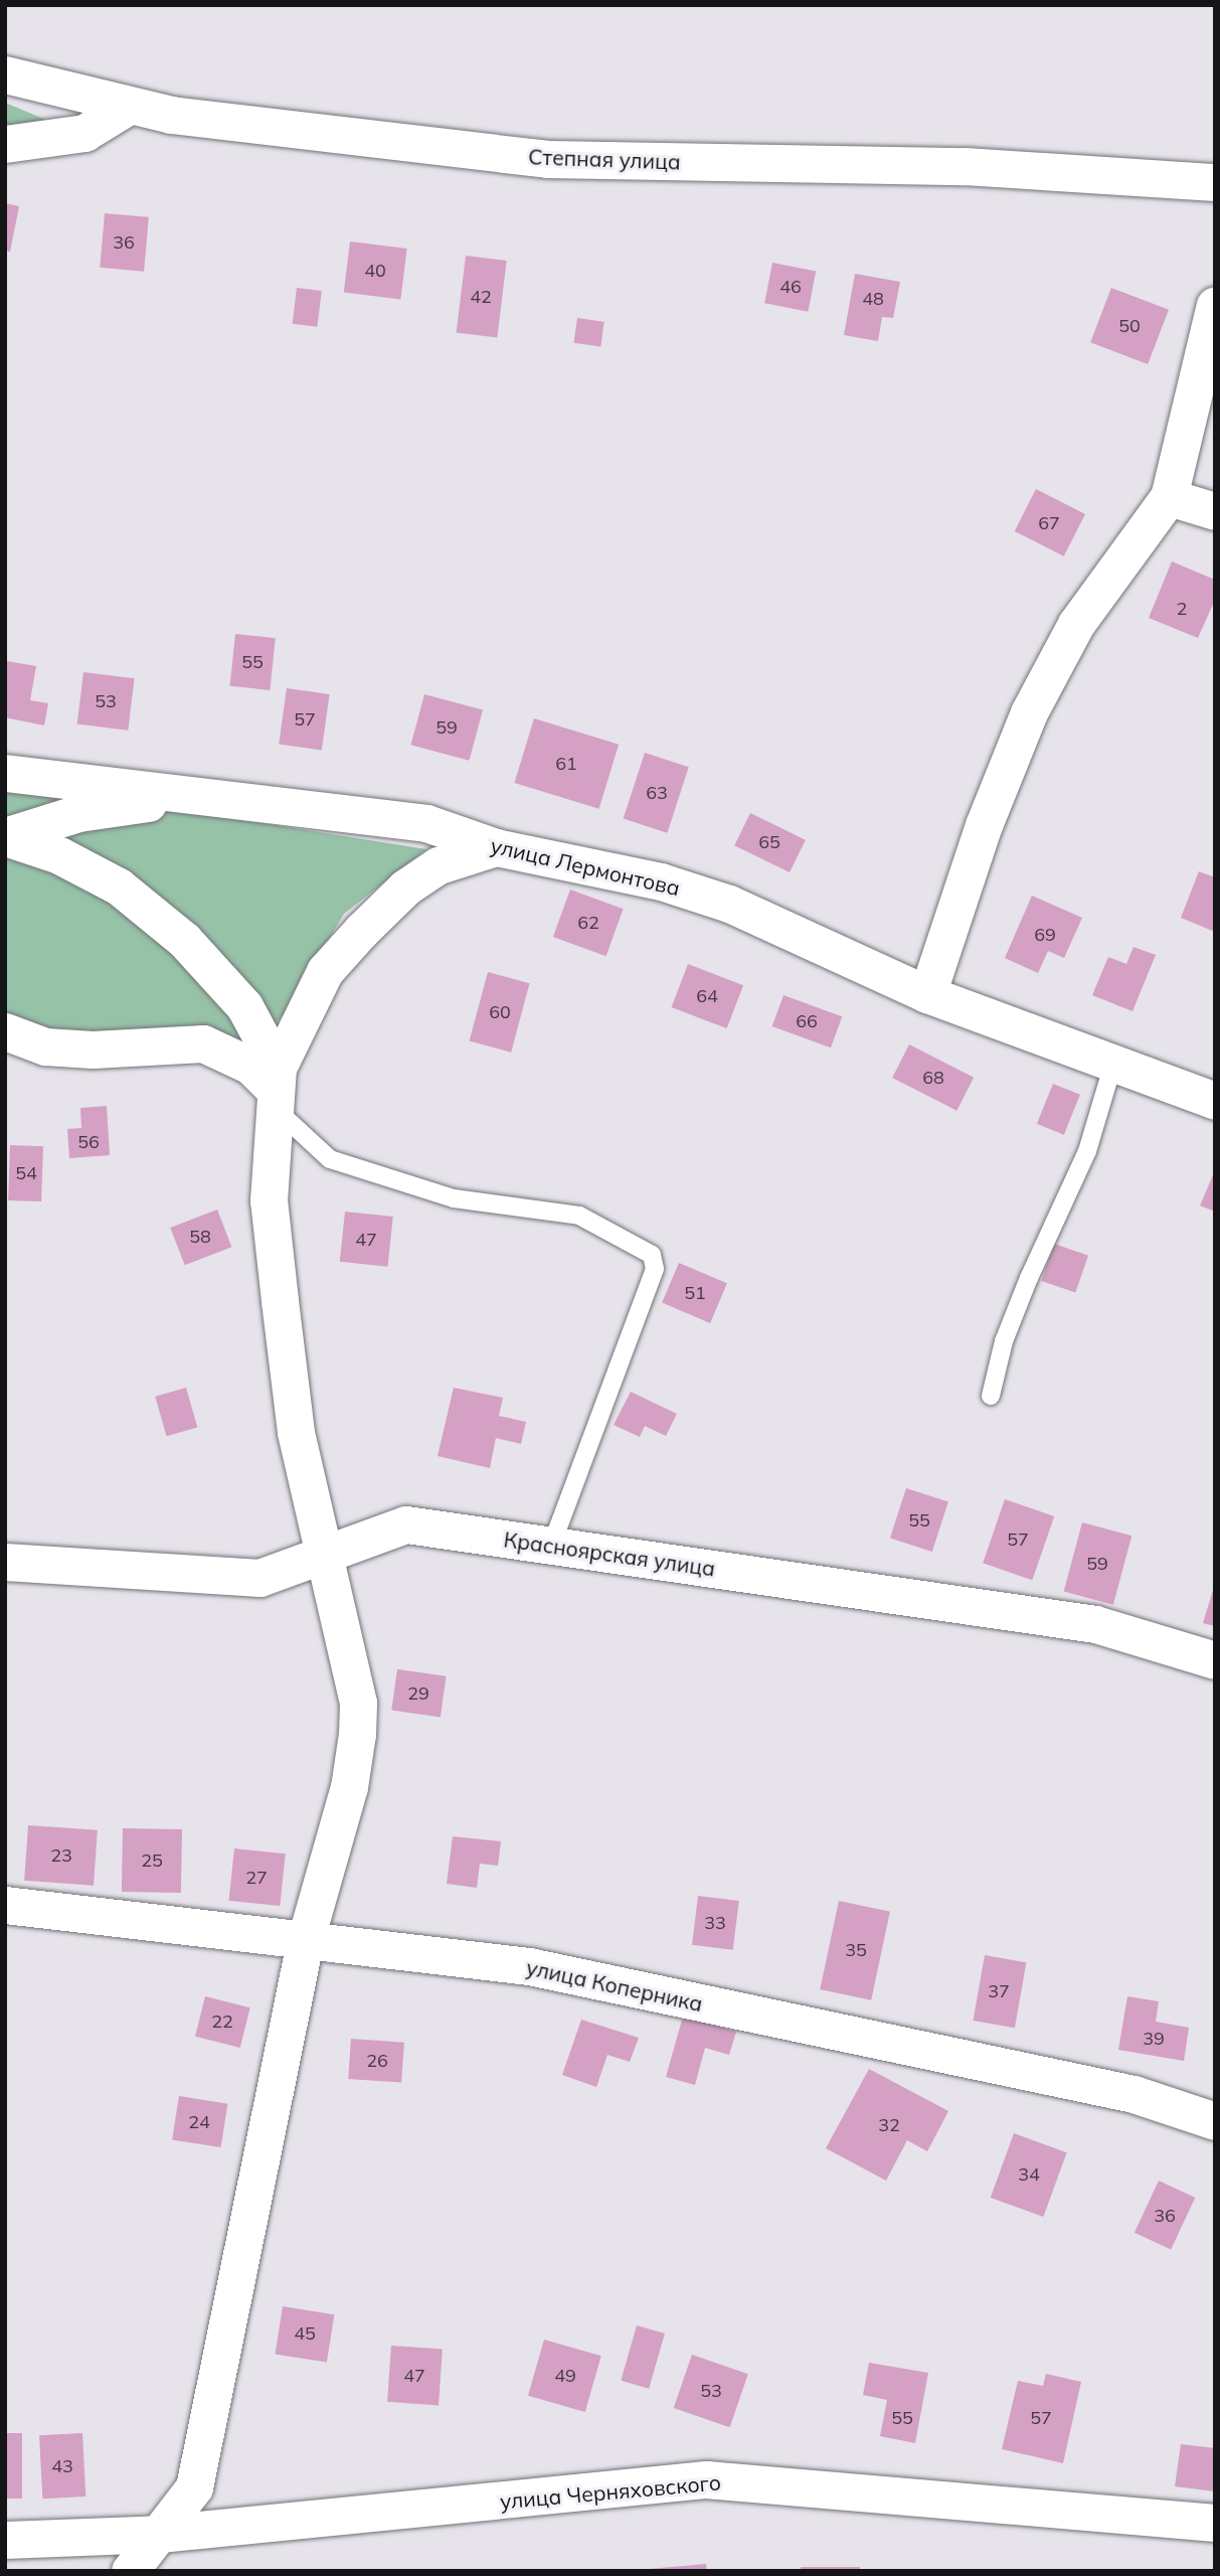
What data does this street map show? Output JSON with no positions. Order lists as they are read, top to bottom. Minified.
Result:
{"streets":{"street":["Степная улица","улица Лермонтова","Красноярская улица","улица Коперника","улица Черняховского"]},"house_numbers":["36","40","46","42","48","50","67","2","55","53","57","59","61","63","65","62","69","64","60","66","68","56","54","58","47","51","55","57","59","29","23","25","27","33","35","37","22","39","26","24","32","34","36","45","47","49","53","55","57","43"]}
